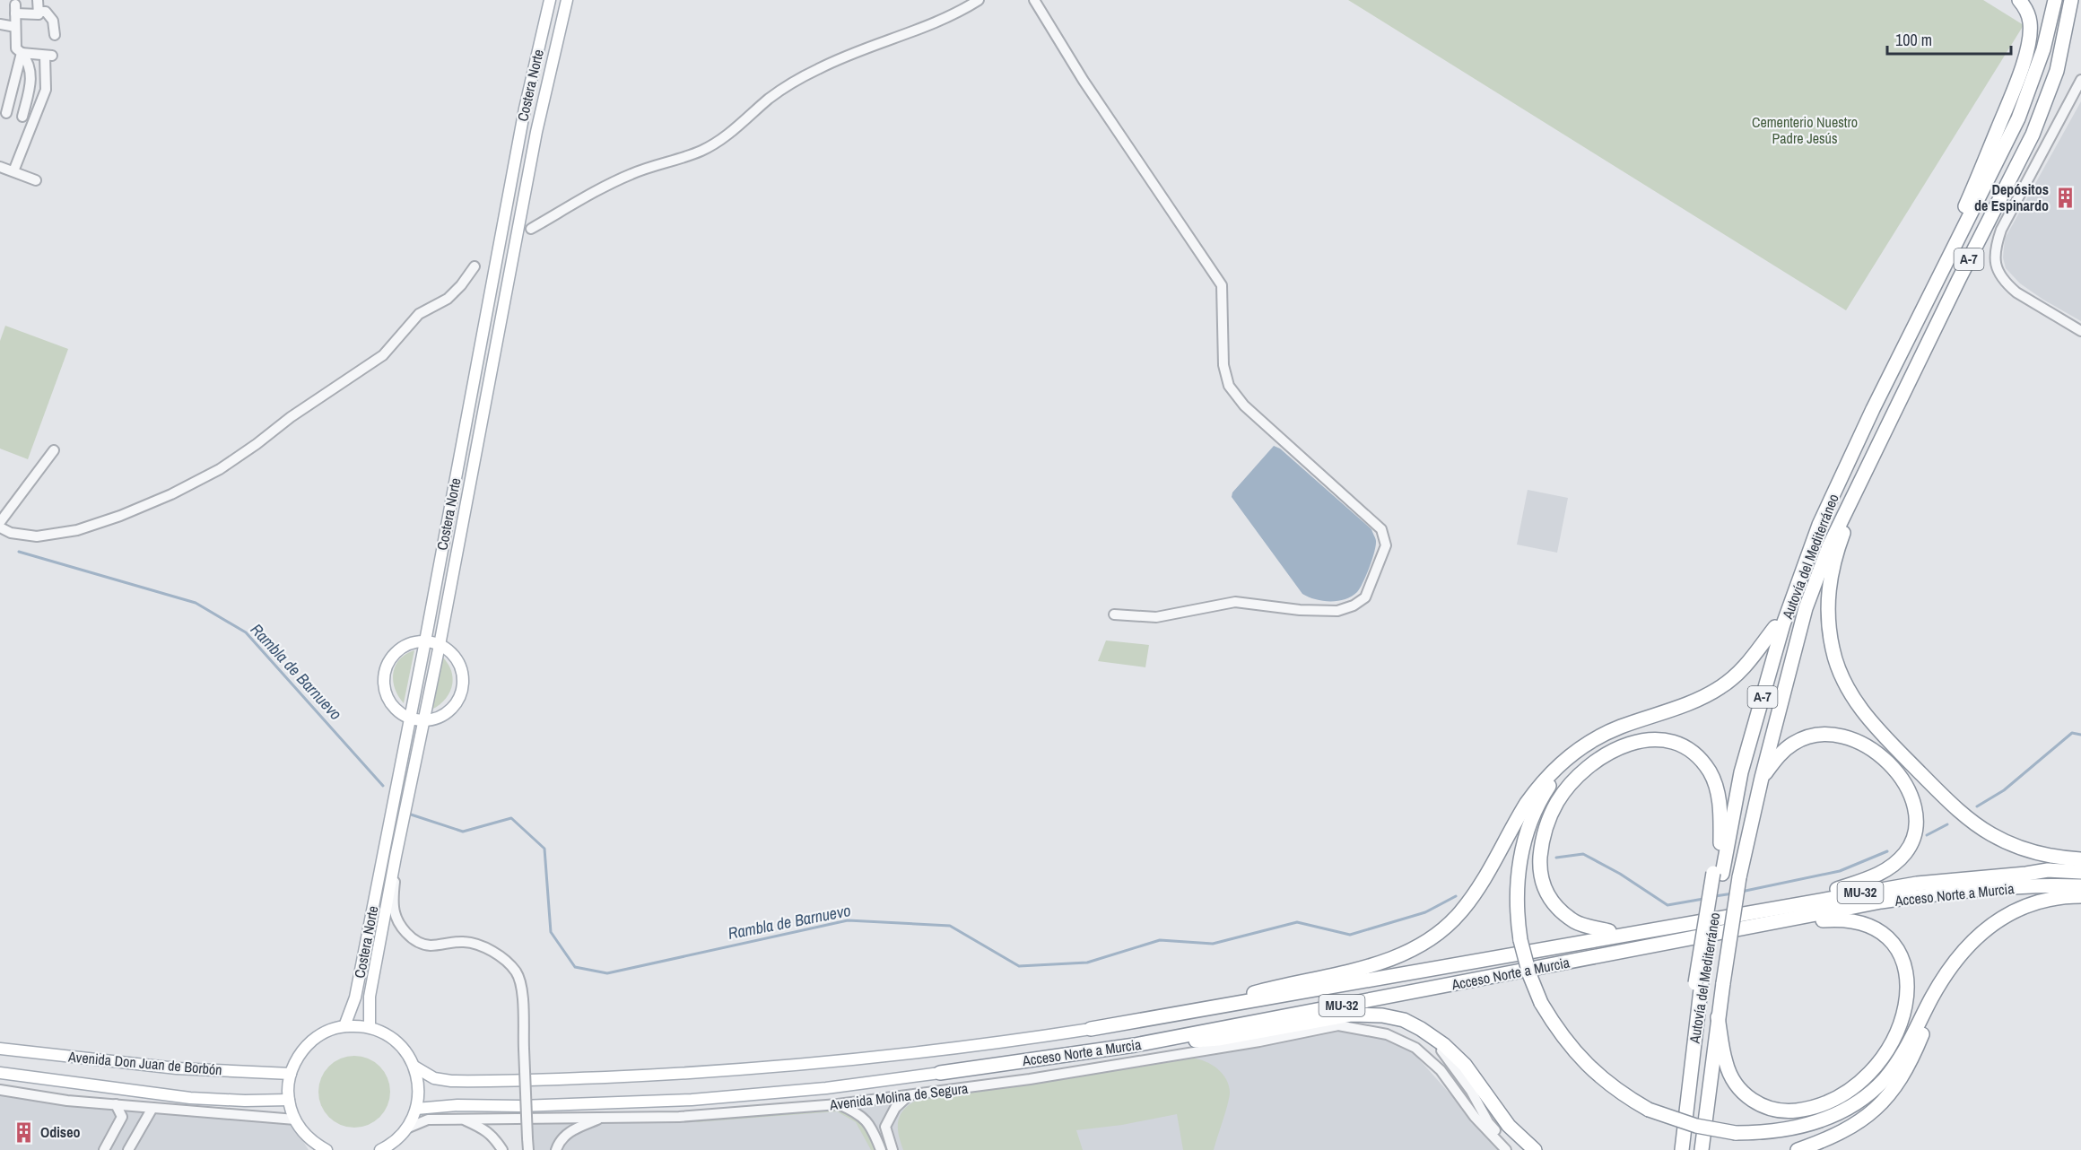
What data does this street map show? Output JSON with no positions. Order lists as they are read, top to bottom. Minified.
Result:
{"streets":{"highway":["A-7","Autovía del Mediterráneo","MU-32","Acceso Norte a Murcia"],"main road":["Costera Norte","Avenida Don Juan de Borbón","Avenida Molina de Segura"]},"crossings":[["Acceso Norte a Murcia","Avenida Molina de Segura"]],"water":["Rambla de Barnuevo"],"parks":["Cementerio Nuestro Padre Jesús"],"places":{"building":["Depósitos de Espinardo","Odiseo"]},"scale_bar":"100 m"}
